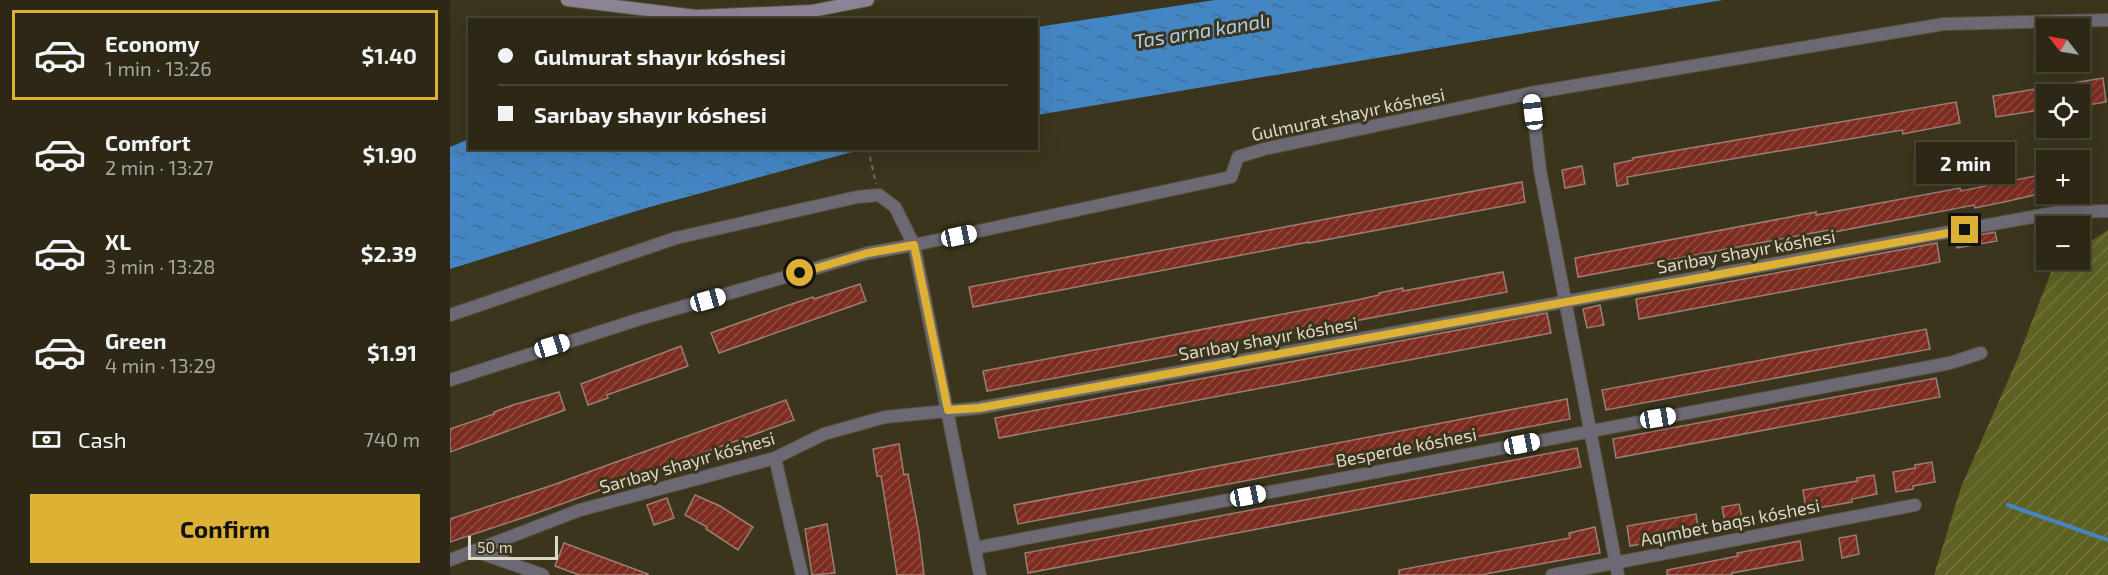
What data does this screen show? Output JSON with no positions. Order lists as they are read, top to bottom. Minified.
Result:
{"streets":{"street":["Gulmurat shayır kóshesi","Sarıbay shayır kóshesi","Besperde kóshesi","Aqımbet baqsı kóshesi"]},"water":["Tas arna kanalı"],"scale_bar":"50 m","north":"top left","page":{"list":[{"name":"Economy","note":"1 min · 13:26","value":"$1.40"},{"name":"Comfort","note":"2 min · 13:27","value":"$1.90"},{"name":"XL","note":"3 min · 13:28","value":"$2.39"},{"name":"Green","note":"4 min · 13:29","value":"$1.91"}],"map_buttons":["+","−"],"banner":["Gulmurat shayır kóshesi","Sarıbay shayır kóshesi"],"bubble":"2 min","pay":["Cash","740 m"],"buttons":"Confirm","scale":"50 m"}}
